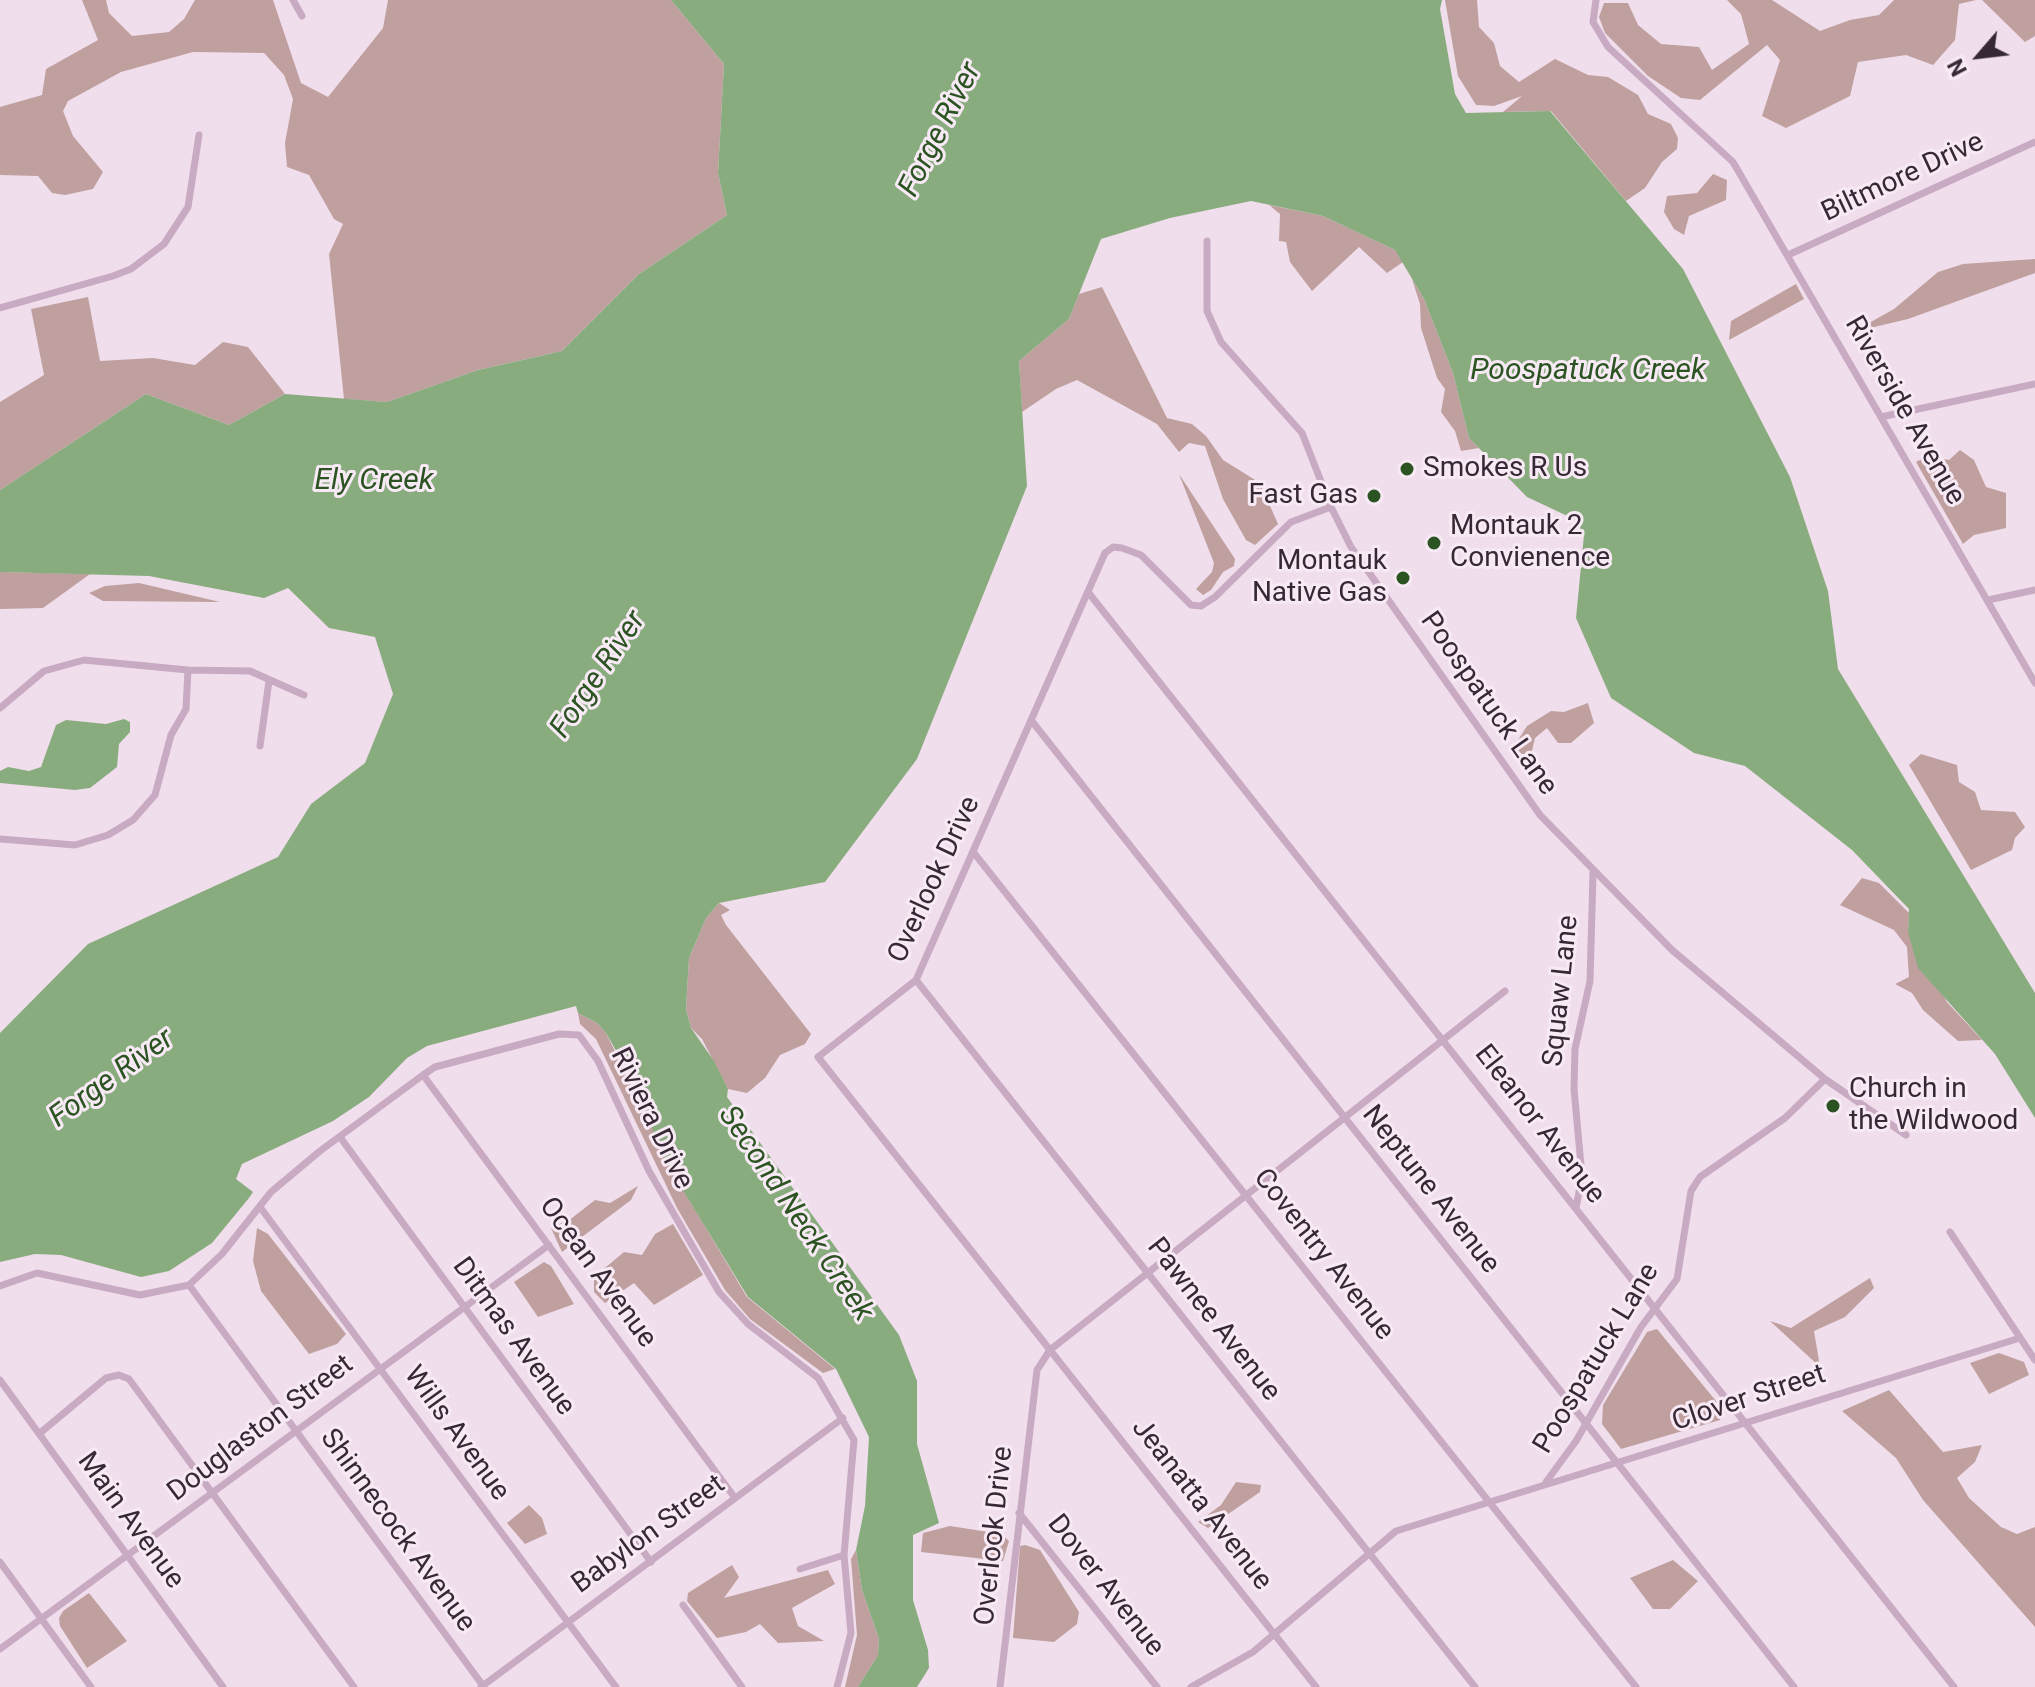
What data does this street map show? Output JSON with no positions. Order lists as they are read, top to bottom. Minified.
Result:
{"streets":{"street":["Biltmore Drive","Riverside Avenue","Poospatuck Lane","Overlook Drive","Squaw Lane","Riviera Drive","Eleanor Avenue","Neptune Avenue","Coventry Avenue","Ocean Avenue","Pawnee Avenue","Ditmas Avenue","Clover Street","Douglaston Street","Wills Avenue","Jeanatta Avenue","Main Avenue","Shinnecock Avenue","Babylon Street","Dover Avenue"]},"crossings":[["Biltmore Drive","Riverside Avenue"],["Poospatuck Lane","Overlook Drive"],["Poospatuck Lane","Squaw Lane"],["Poospatuck Lane","Eleanor Avenue"],["Poospatuck Lane","Neptune Avenue"],["Poospatuck Lane","Clover Street"],["Overlook Drive","Eleanor Avenue"],["Overlook Drive","Neptune Avenue"],["Overlook Drive","Coventry Avenue"],["Overlook Drive","Pawnee Avenue"],["Overlook Drive","Jeanatta Avenue"],["Overlook Drive","Dover Avenue"],["Squaw Lane","Eleanor Avenue"],["Riviera Drive","Ocean Avenue"],["Riviera Drive","Ditmas Avenue"],["Riviera Drive","Wills Avenue"],["Riviera Drive","Shinnecock Avenue"],["Riviera Drive","Babylon Street"],["Eleanor Avenue","Clover Street"],["Neptune Avenue","Clover Street"],["Coventry Avenue","Clover Street"],["Ocean Avenue","Douglaston Street"],["Ocean Avenue","Babylon Street"],["Ditmas Avenue","Douglaston Street"],["Ditmas Avenue","Babylon Street"],["Douglaston Street","Wills Avenue"],["Douglaston Street","Main Avenue"],["Douglaston Street","Shinnecock Avenue"],["Wills Avenue","Babylon Street"],["Shinnecock Avenue","Babylon Street"]],"water":["Forge River","Poospatuck Creek","Ely Creek","Second Neck Creek"],"places":["Smokes R Us","Fast Gas","Montauk 2 Convienence","Montauk Native Gas","Church in the Wildwood"],"north":"bottom left"}
